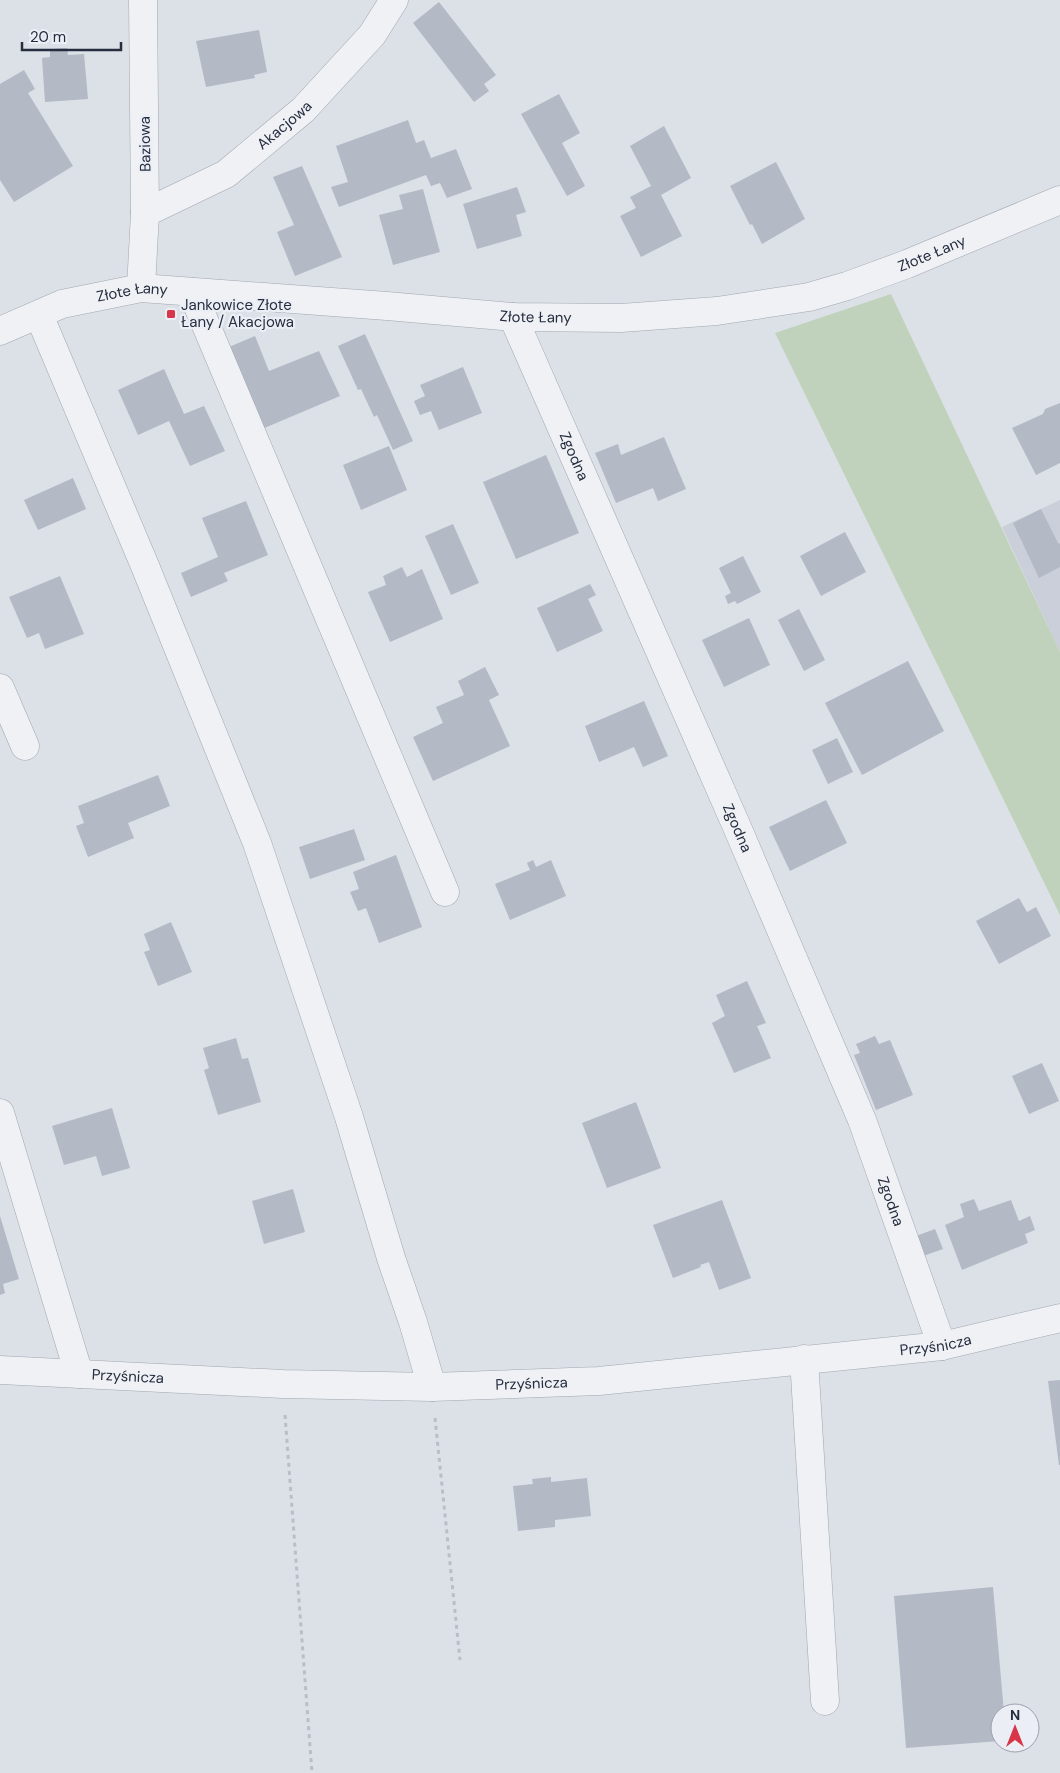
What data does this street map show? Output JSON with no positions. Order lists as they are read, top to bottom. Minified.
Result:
{"streets":{"street":["Akacjowa","Baziowa","Złote Łany","Zgodna","Przyśnicza"]},"crossings":[["Akacjowa","Baziowa"],["Baziowa","Złote Łany"],["Złote Łany","Zgodna"],["Zgodna","Przyśnicza"]],"places":{"transit":["Jankowice Złote Łany / Akacjowa"]},"scale_bar":"20 m","north":"top"}
